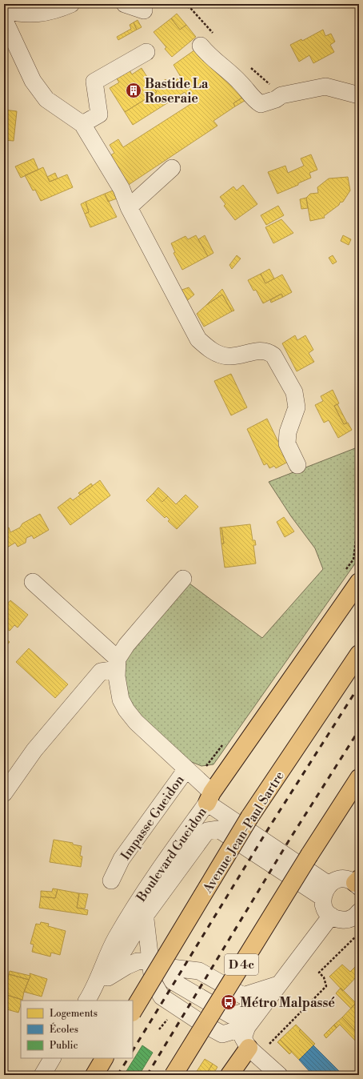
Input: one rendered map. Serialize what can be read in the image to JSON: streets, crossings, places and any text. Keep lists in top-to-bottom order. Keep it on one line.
{"streets":{"highway":["Avenue Jean-Paul Sartre","D 4c"],"street":["Impasse Gueidon","Boulevard Gueidon"]},"crossings":[["Impasse Gueidon","Boulevard Gueidon"]],"places":{"building":["Bastide La Roseraie"],"bus stop":["Métro Malpassé"]},"legend":["Logements","Écoles","Public"]}
